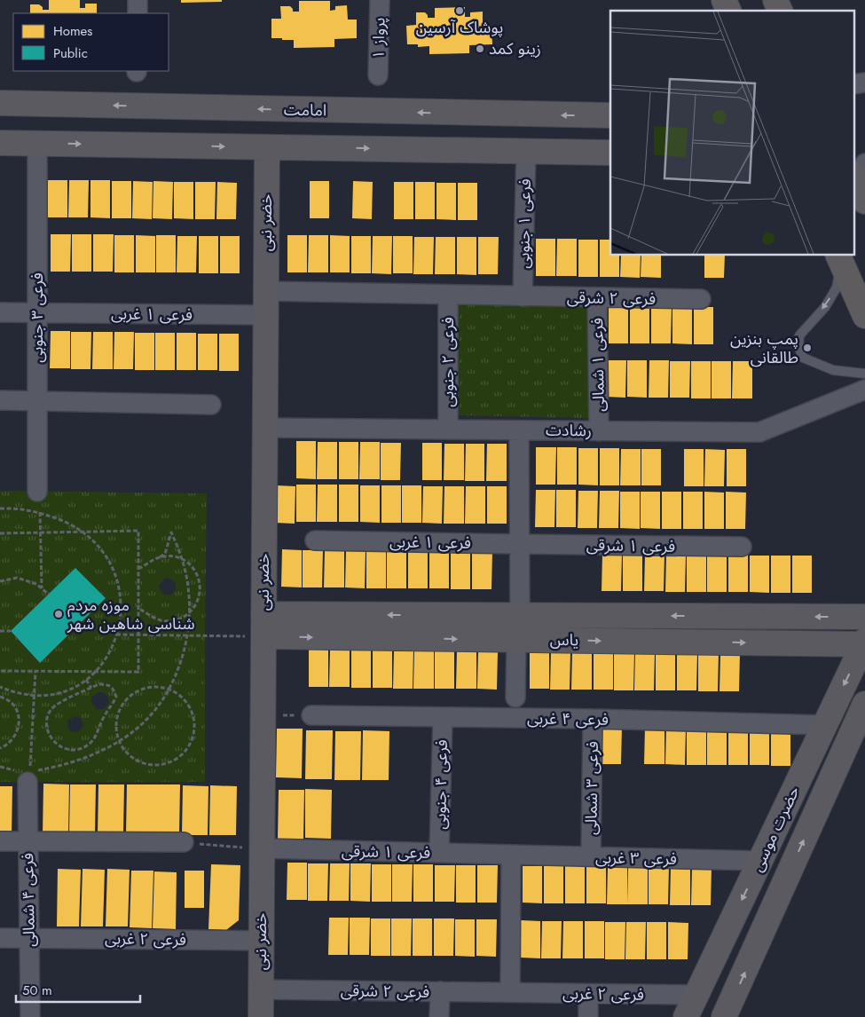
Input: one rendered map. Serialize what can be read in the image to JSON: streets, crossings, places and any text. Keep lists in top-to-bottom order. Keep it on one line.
{"streets":{"street":["پرواز ۱","امامت","خضر نبی","فرعی ۱ جنوبی","فرعی ۲ شرقی","فرعی ۱ غربی","فرعی ۳ جنوبی","فرعی ۲ جنوبی","فرعی ۱ شمالی","رشادت","فرعی ۱ شرقی","یاس","فرعی ۴ غربی","فرعی ۴ جنوبی","فرعی ۳ شمالی","حضرت موسی","فرعی ۳ غربی","فرعی ۴ شمالی","فرعی ۲ غربی"]},"crossings":[["خضر نبی","فرعی ۲ شرقی"],["خضر نبی","فرعی ۱ غربی"],["خضر نبی","رشادت"],["خضر نبی","فرعی ۱ شرقی"],["خضر نبی","یاس"],["خضر نبی","فرعی ۲ غربی"],["فرعی ۱ جنوبی","فرعی ۲ شرقی"],["فرعی ۲ شرقی","فرعی ۲ جنوبی"],["فرعی ۲ شرقی","فرعی ۱ شمالی"],["فرعی ۲ شرقی","فرعی ۲ غربی"],["فرعی ۱ غربی","فرعی ۳ جنوبی"],["فرعی ۱ غربی","فرعی ۱ شرقی"],["فرعی ۲ جنوبی","رشادت"],["فرعی ۱ شمالی","رشادت"],["فرعی ۱ شرقی","فرعی ۴ جنوبی"],["فرعی ۱ شرقی","فرعی ۳ غربی"],["یاس","حضرت موسی"],["فرعی ۴ غربی","فرعی ۴ جنوبی"],["فرعی ۴ غربی","فرعی ۳ شمالی"],["فرعی ۴ غربی","حضرت موسی"],["فرعی ۳ شمالی","فرعی ۳ غربی"],["حضرت موسی","فرعی ۳ غربی"],["حضرت موسی","فرعی ۲ غربی"],["فرعی ۴ شمالی","فرعی ۲ غربی"]],"places":["پوشاک آرسین","زینو کمد","پمپ بنزین طالقانی","موزه مردم شناسی شاهین شهر"],"legend":["Homes","Public"],"scale_bar":"50 m"}
